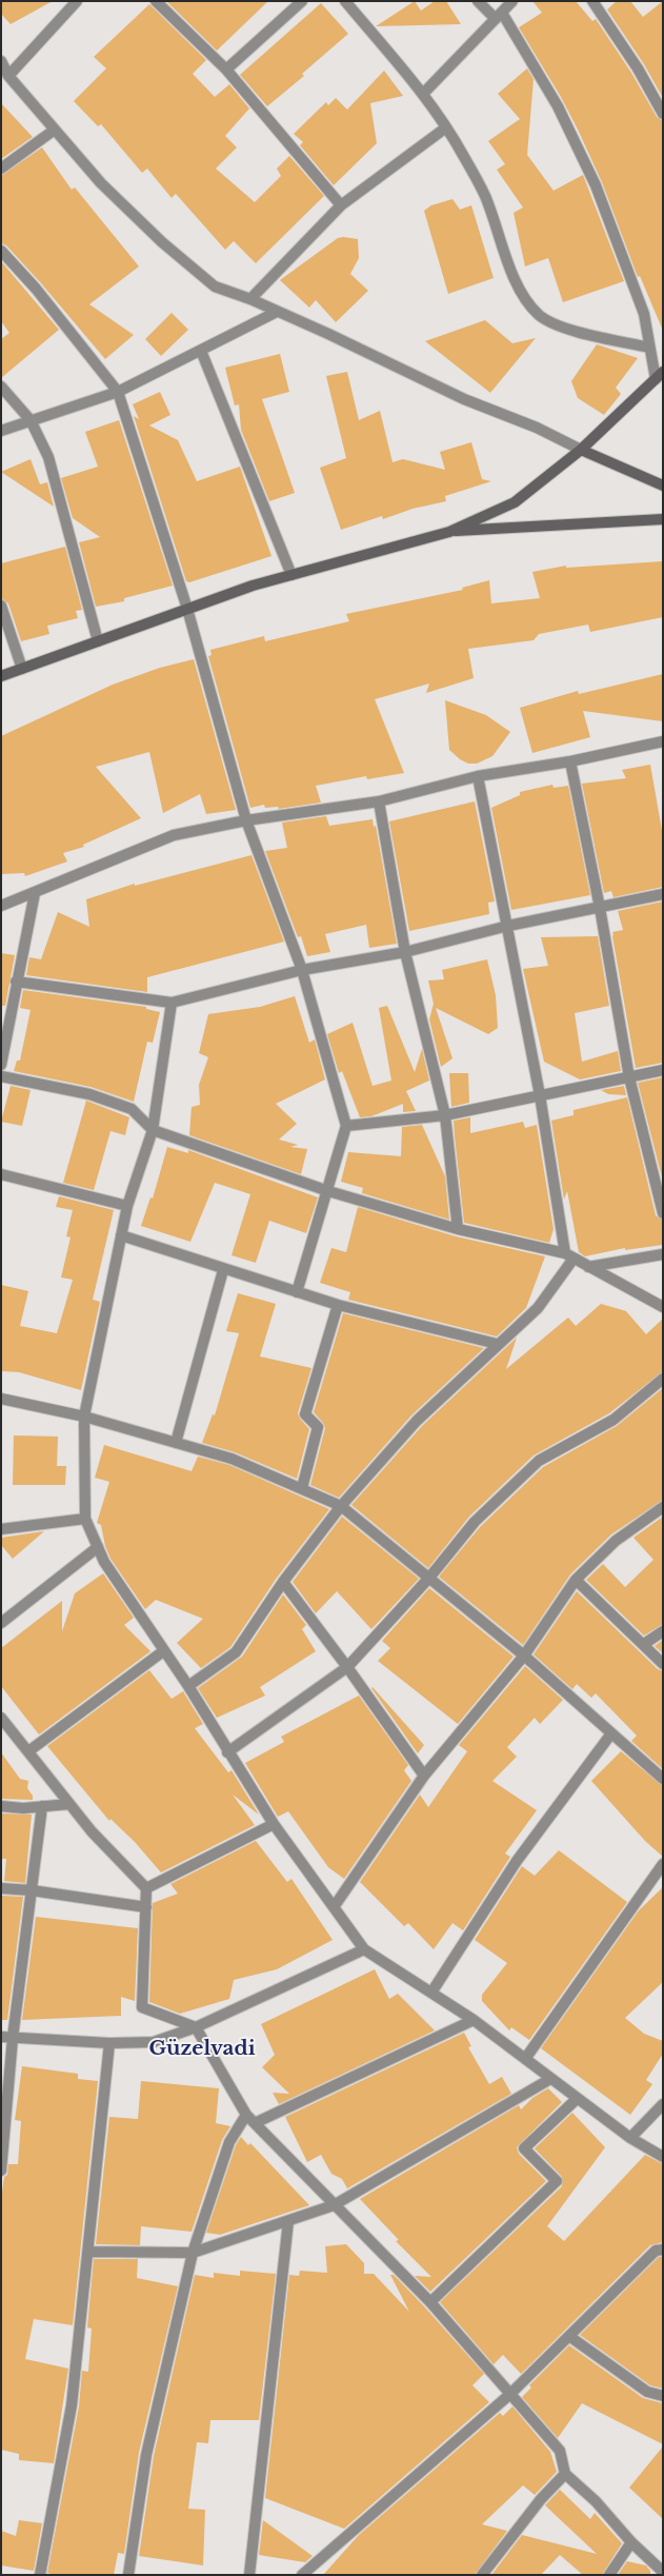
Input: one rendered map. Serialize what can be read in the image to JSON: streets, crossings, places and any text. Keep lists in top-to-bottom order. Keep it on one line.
{"districts":["Güzelvadi"]}
